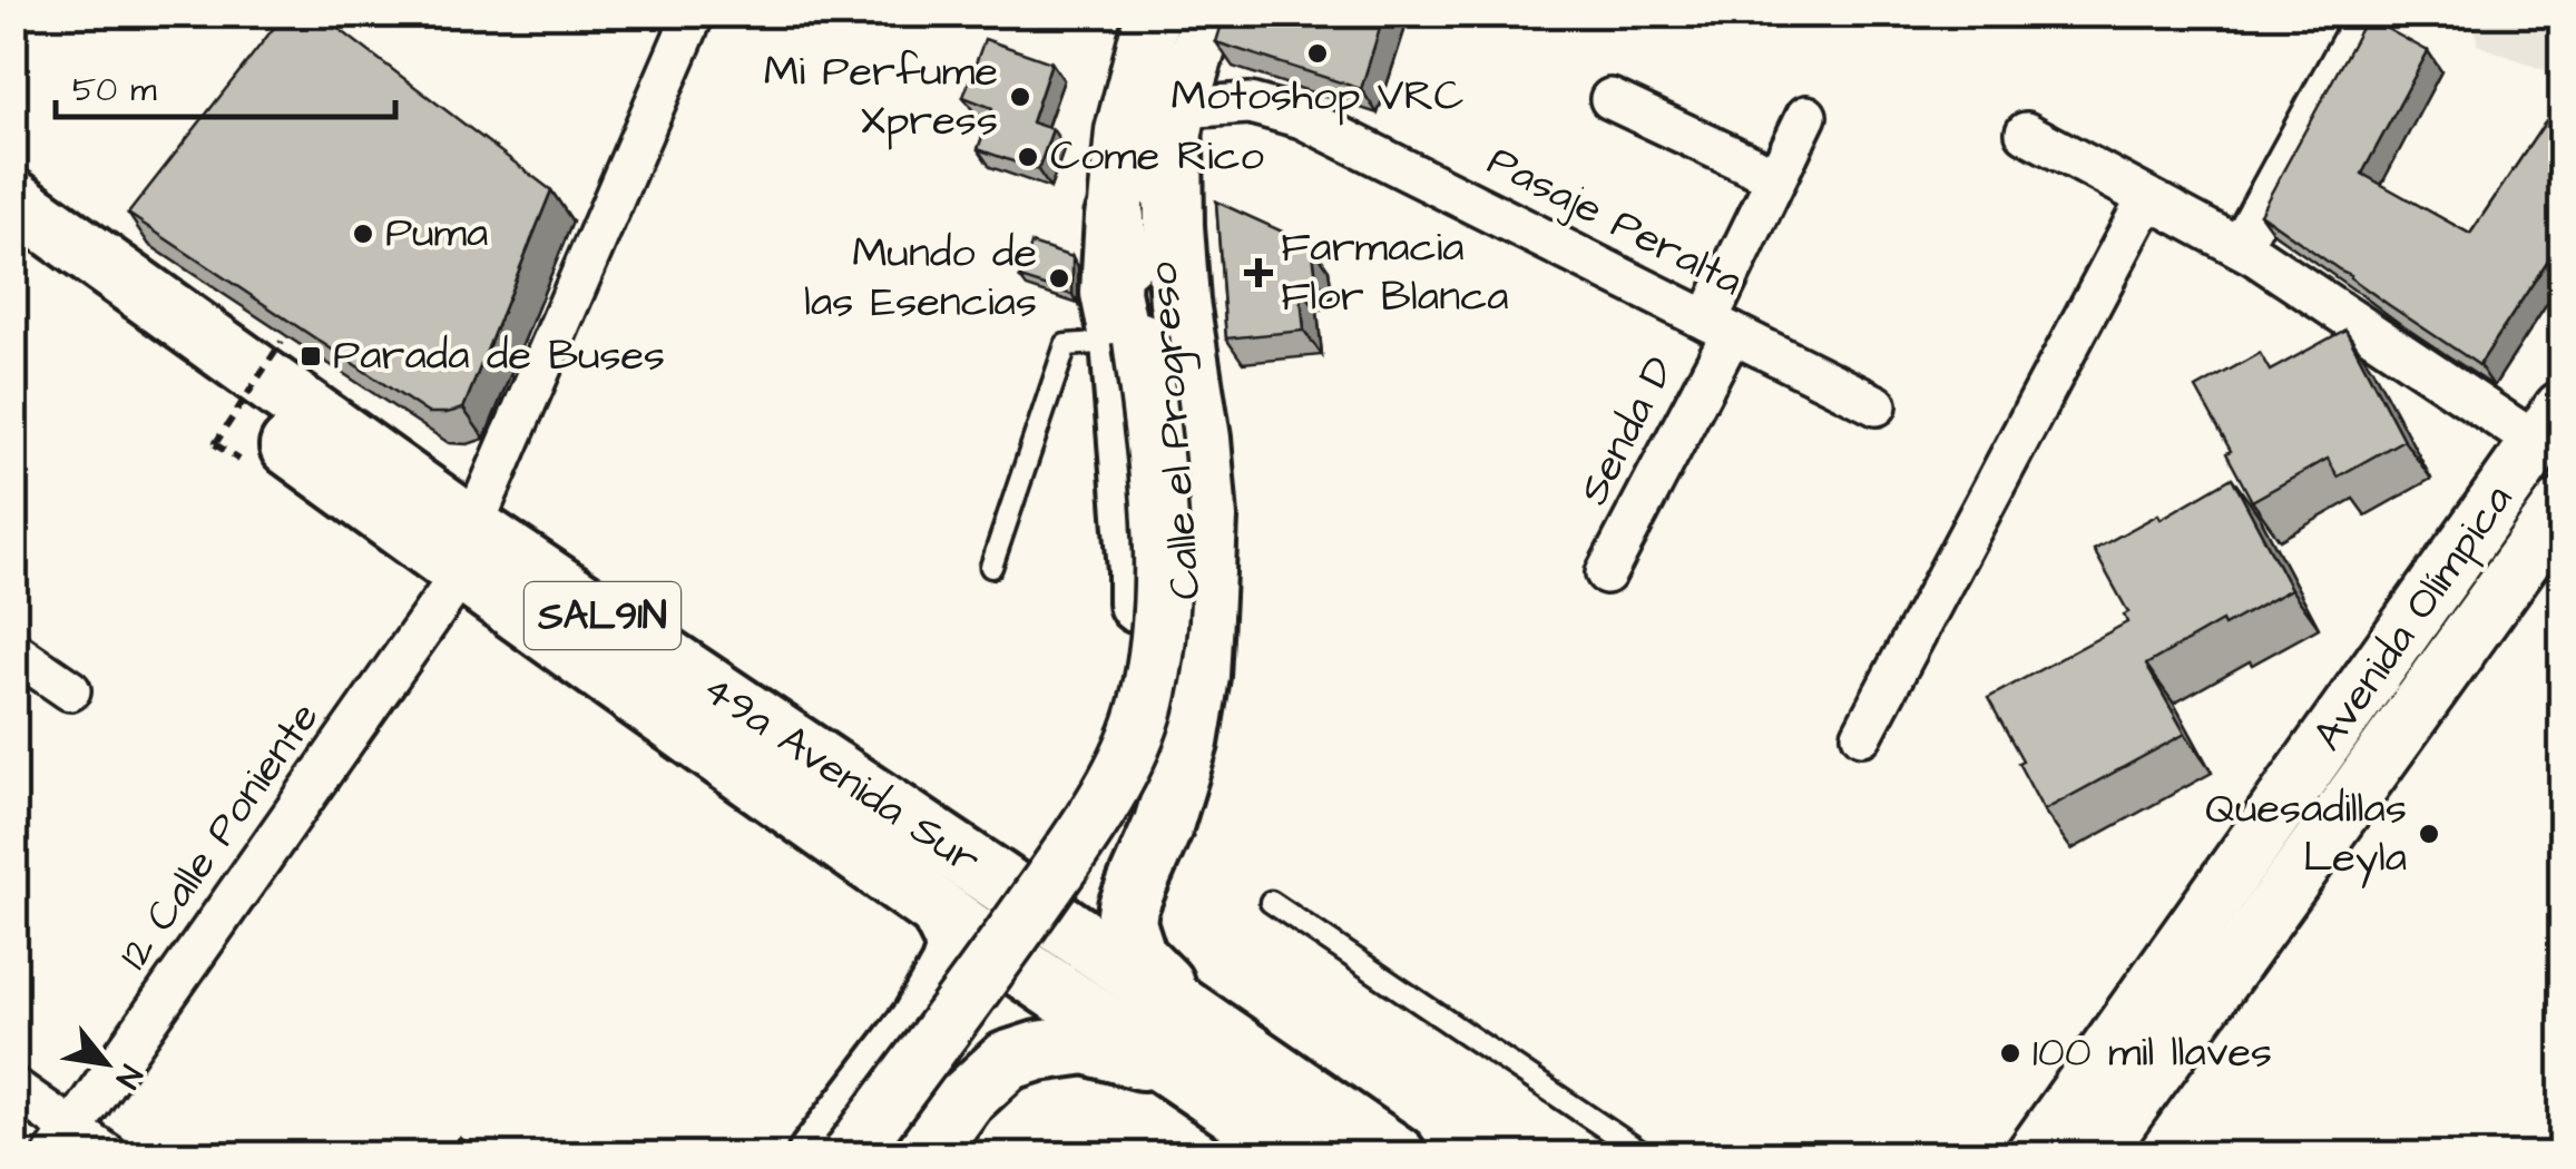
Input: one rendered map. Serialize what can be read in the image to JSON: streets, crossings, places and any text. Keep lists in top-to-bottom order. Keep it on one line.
{"streets":{"main road":["SAL91N","49a Avenida Sur"],"street":["Pasaje Peralta","Calle el Progreso","Senda D","Avenida Olímpica","12 Calle Poniente"]},"crossings":[["Pasaje Peralta","Calle el Progreso"],["Pasaje Peralta","Senda D"],["49a Avenida Sur","12 Calle Poniente"]],"places":{"other":["Motoshop VRC","Mi Perfume Xpress","Come Rico","Puma","Mundo de las Esencias","Quesadillas Leyla","100 mil llaves"],"health":["Farmacia Flor Blanca"],"transit":["Parada de Buses"]},"scale_bar":"50 m","north":"bottom right"}
